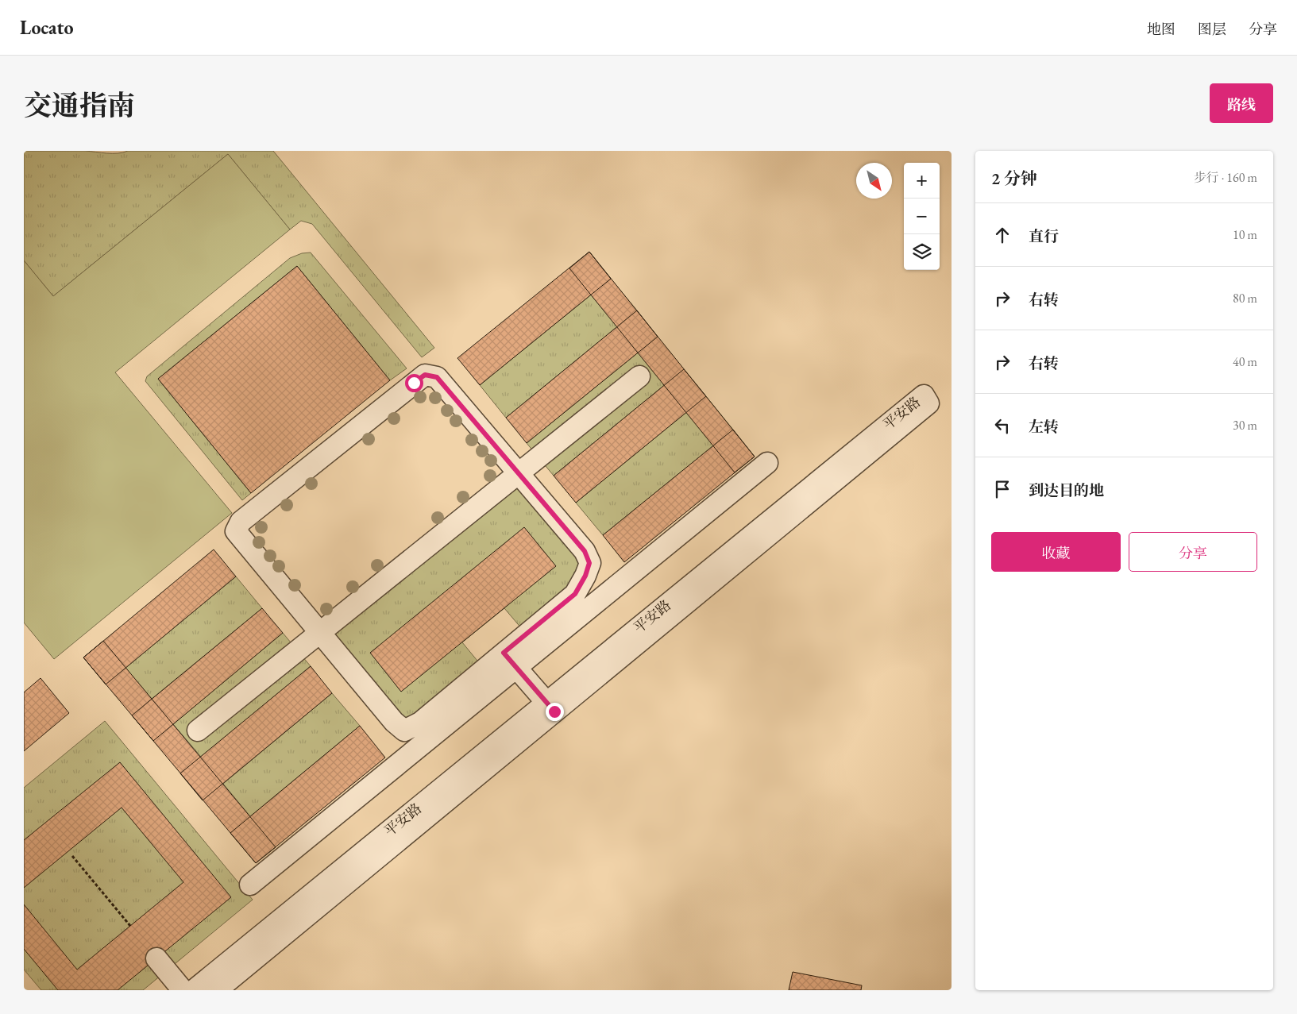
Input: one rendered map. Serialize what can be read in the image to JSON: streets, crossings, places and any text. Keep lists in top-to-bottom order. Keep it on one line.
{"streets":{"street":["平安路"]},"north":"bottom right","page":{"header":"Locato","nav":["地图","图层","分享"],"title":"交通指南","buttons":["路线",["收藏","分享"]],"heading":["2 分钟","步行 · 160 m"],"map_buttons":["+","−"],"list":[["直行","10 m"],["右转","80 m"],["右转","40 m"],["左转","30 m"],"到达目的地"]}}
